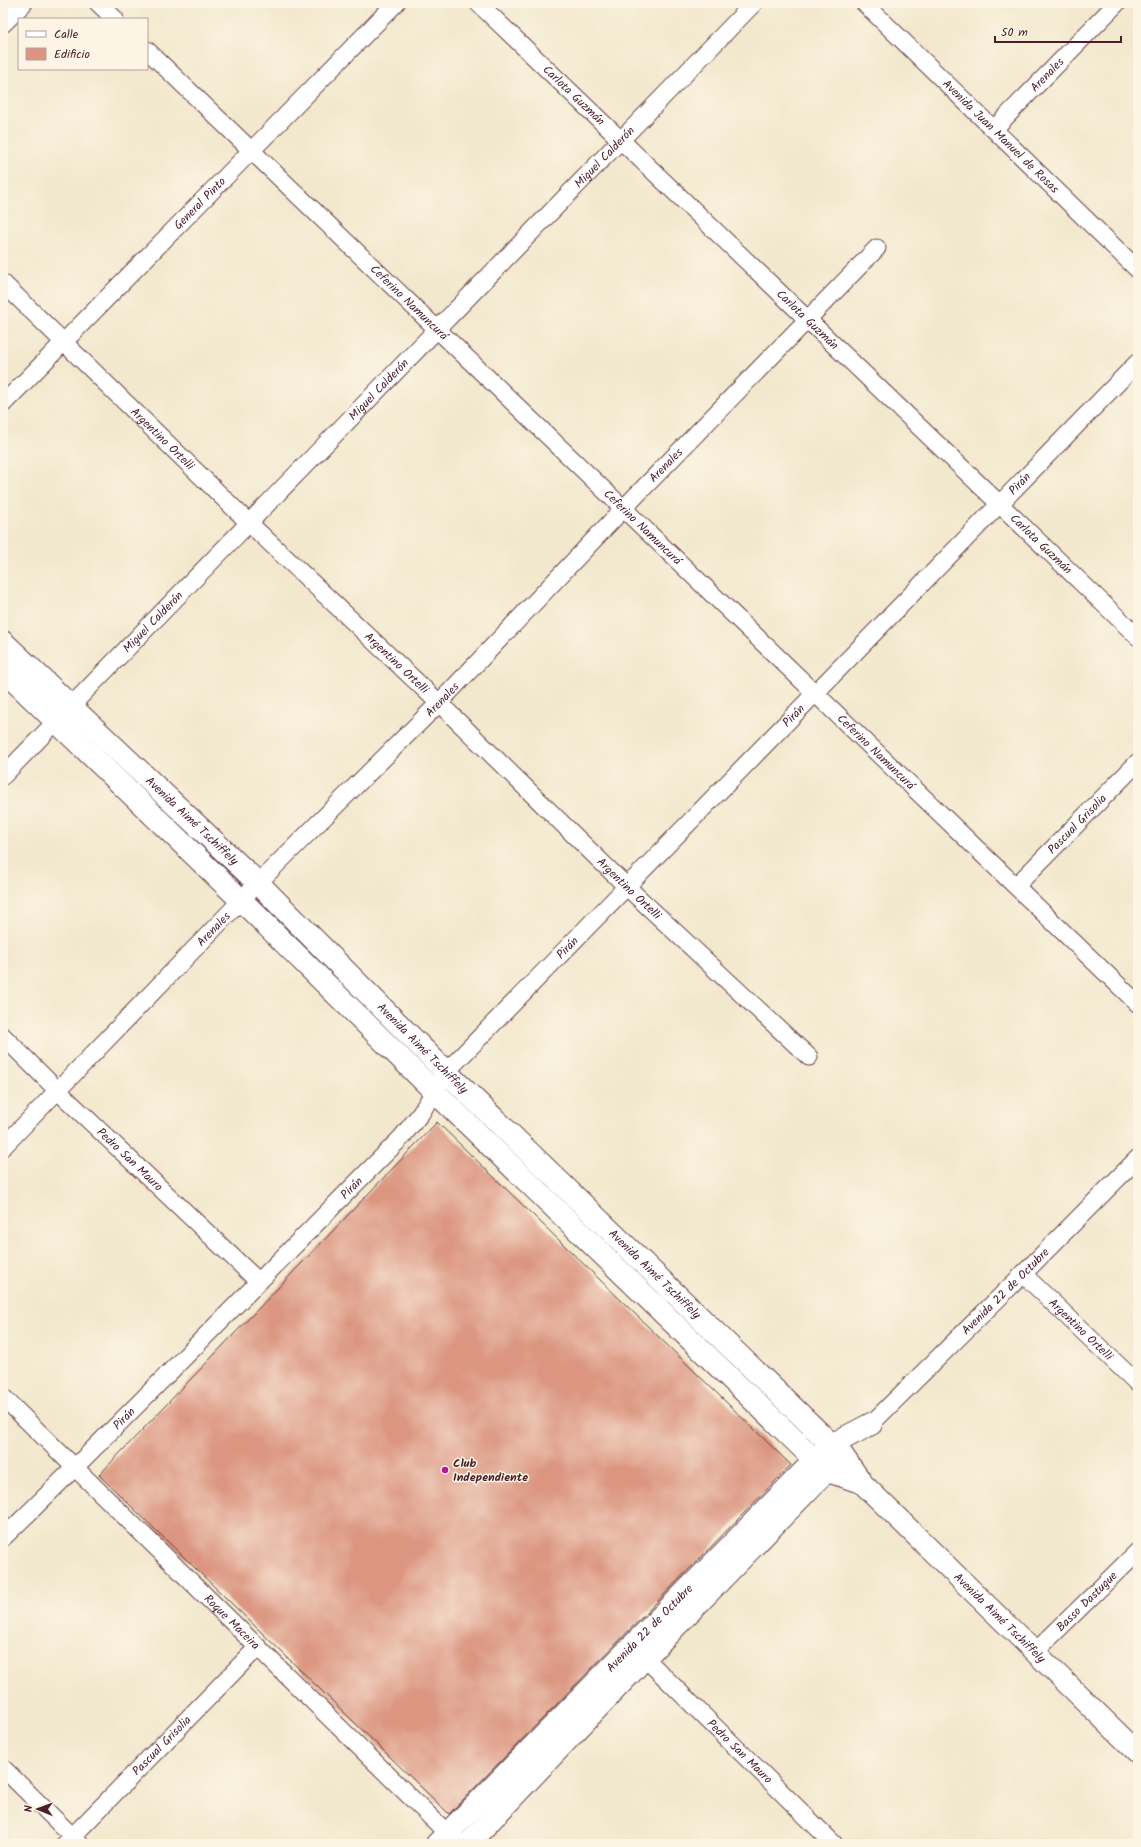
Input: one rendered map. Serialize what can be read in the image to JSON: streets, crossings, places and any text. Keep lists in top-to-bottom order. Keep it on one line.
{"streets":{"main road":["Avenida Aimé Tschiffely","Avenida 22 de Octubre"],"street":["Arenales","Carlota Guzmán","Avenida Juan Manuel de Rosas","Miguel Calderón","General Pinto","Ceferino Namuncurá","Argentino Ortelli","Pirán","Pascual Grisolia","Pedro San Mauro","Basso Dastugue","Roque Maceira"]},"crossings":[["Arenales","Carlota Guzmán"],["Arenales","Avenida Juan Manuel de Rosas"],["Arenales","Ceferino Namuncurá"],["Arenales","Argentino Ortelli"],["Arenales","Avenida Aimé Tschiffely"],["Arenales","Pedro San Mauro"],["Carlota Guzmán","Miguel Calderón"],["Carlota Guzmán","Pirán"],["Miguel Calderón","Ceferino Namuncurá"],["Miguel Calderón","Argentino Ortelli"],["Miguel Calderón","Avenida Aimé Tschiffely"],["General Pinto","Ceferino Namuncurá"],["General Pinto","Argentino Ortelli"],["Ceferino Namuncurá","Pirán"],["Ceferino Namuncurá","Pascual Grisolia"],["Argentino Ortelli","Pirán"],["Argentino Ortelli","Avenida 22 de Octubre"],["Pirán","Avenida Aimé Tschiffely"],["Pirán","Pedro San Mauro"],["Pirán","Roque Maceira"],["Avenida Aimé Tschiffely","Avenida 22 de Octubre"],["Avenida Aimé Tschiffely","Basso Dastugue"],["Pascual Grisolia","Roque Maceira"],["Pedro San Mauro","Avenida 22 de Octubre"],["Avenida 22 de Octubre","Roque Maceira"]],"places":["Club Independiente"],"legend":["Calle","Edificio"],"scale_bar":"50 m","north":"left"}
